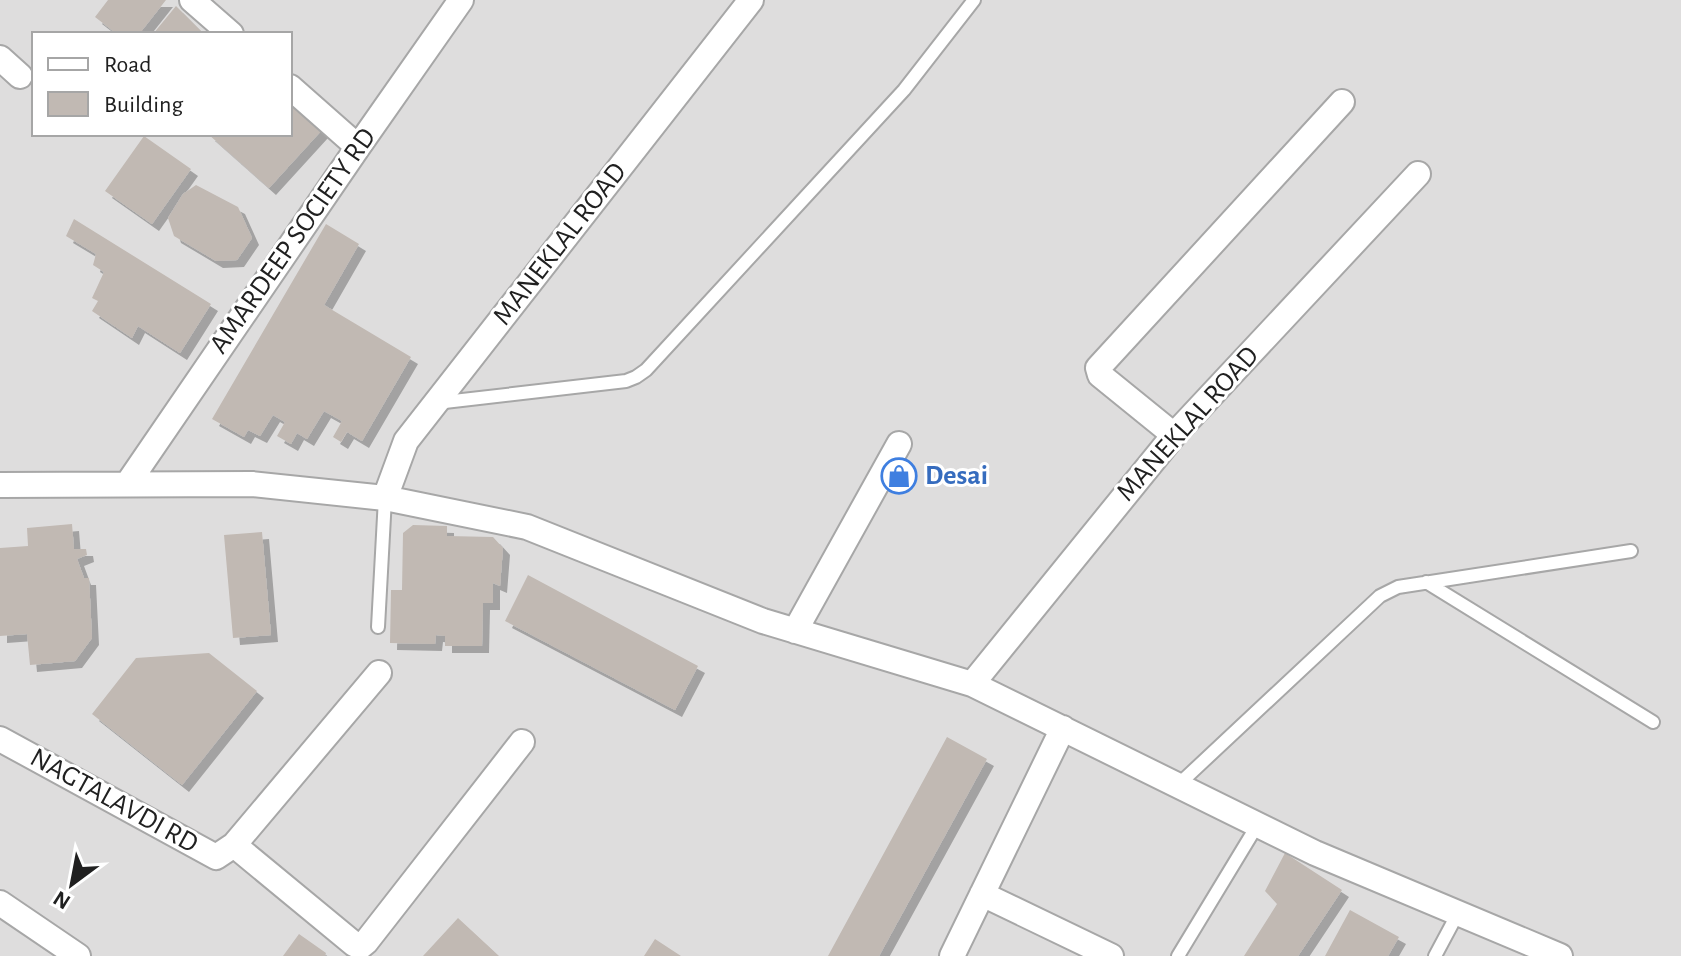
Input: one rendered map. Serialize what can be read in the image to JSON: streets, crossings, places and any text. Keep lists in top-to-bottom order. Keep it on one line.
{"streets":{"street":["AMARDEEP SOCIETY RD","MANEKLAL ROAD","NAGTALAVDI RD"]},"places":{"shop":["Desai"]},"legend":["Road","Building"],"north":"bottom left"}
